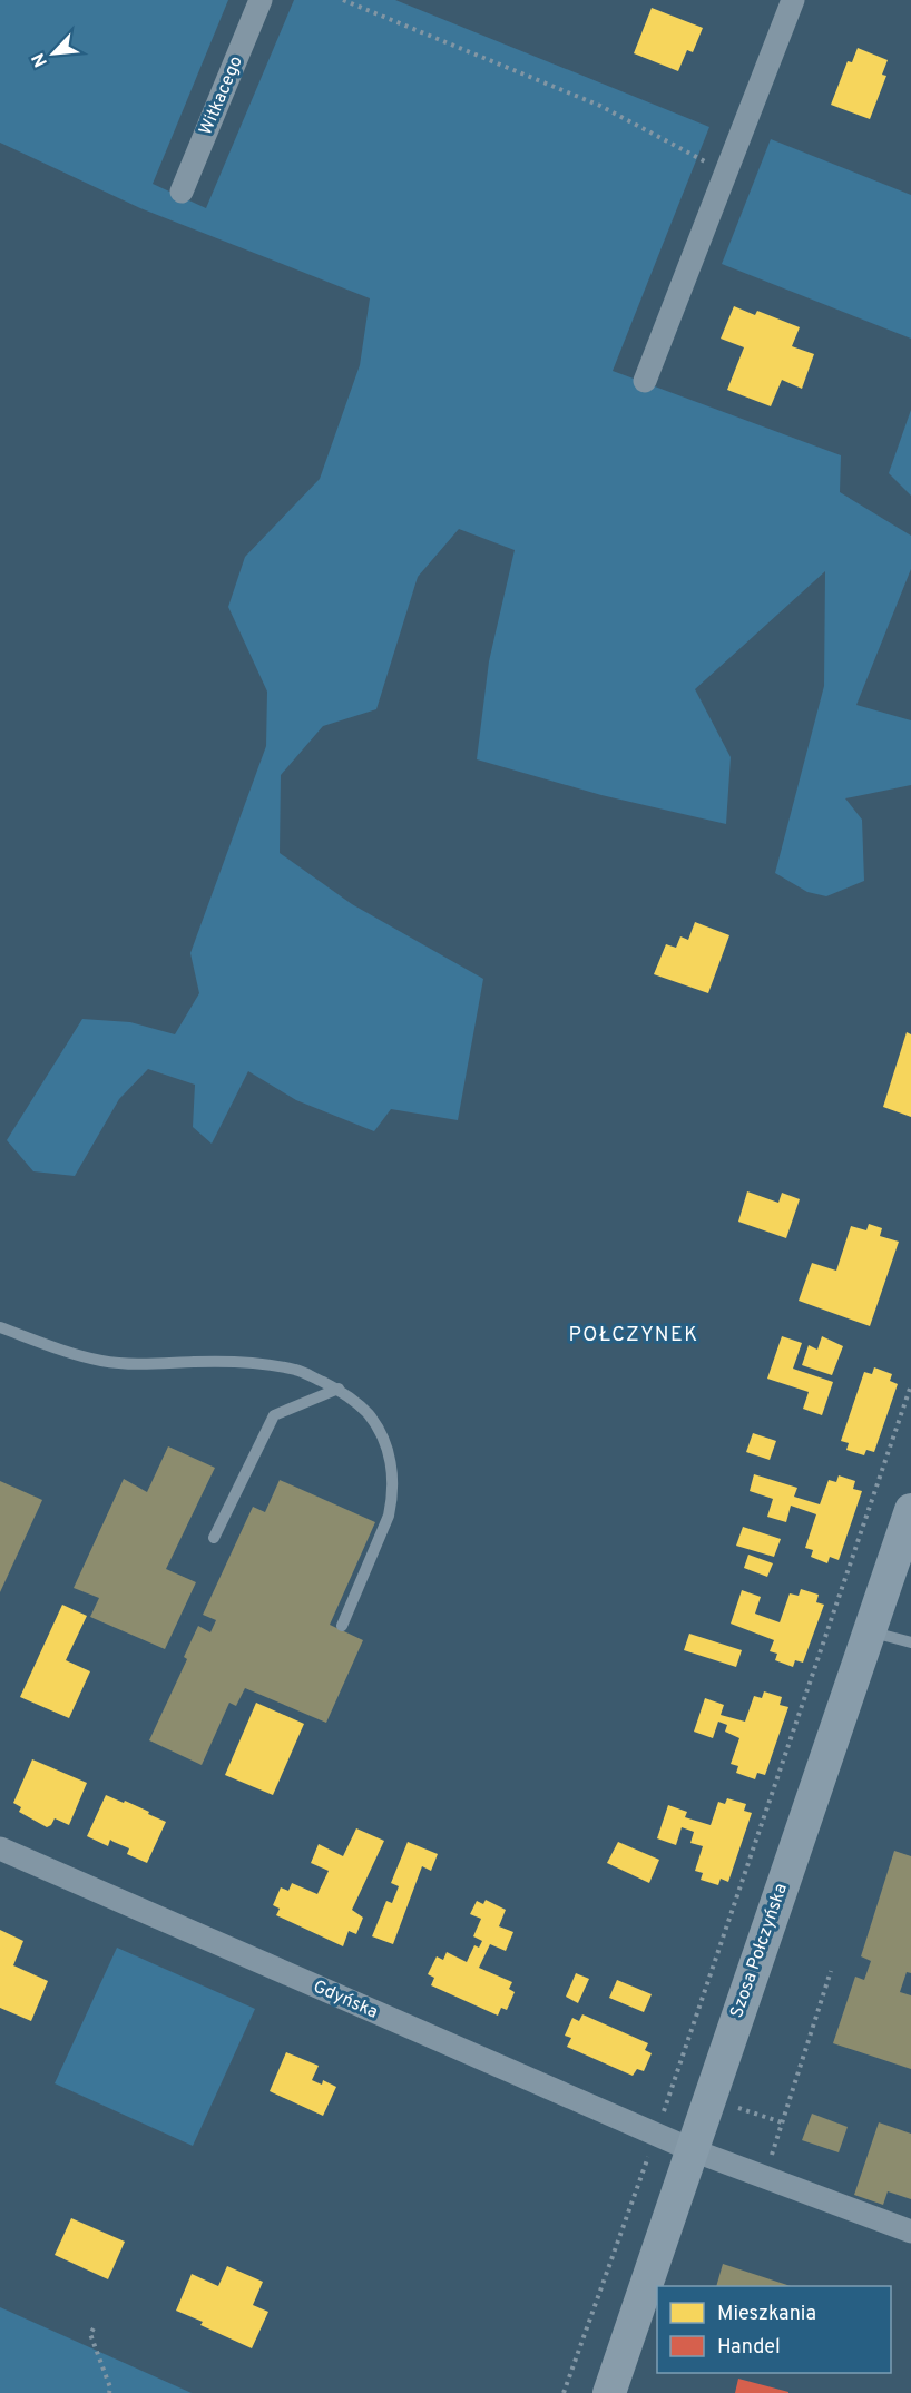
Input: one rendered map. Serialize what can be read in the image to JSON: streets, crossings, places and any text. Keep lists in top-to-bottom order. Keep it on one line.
{"streets":{"main road":["Szosa Połczyńska"],"street":["Witkacego","Gdyńska"]},"crossings":[["Szosa Połczyńska","Gdyńska"]],"districts":["POŁCZYNEK"],"legend":["Mieszkania","Handel"],"north":"bottom left"}
